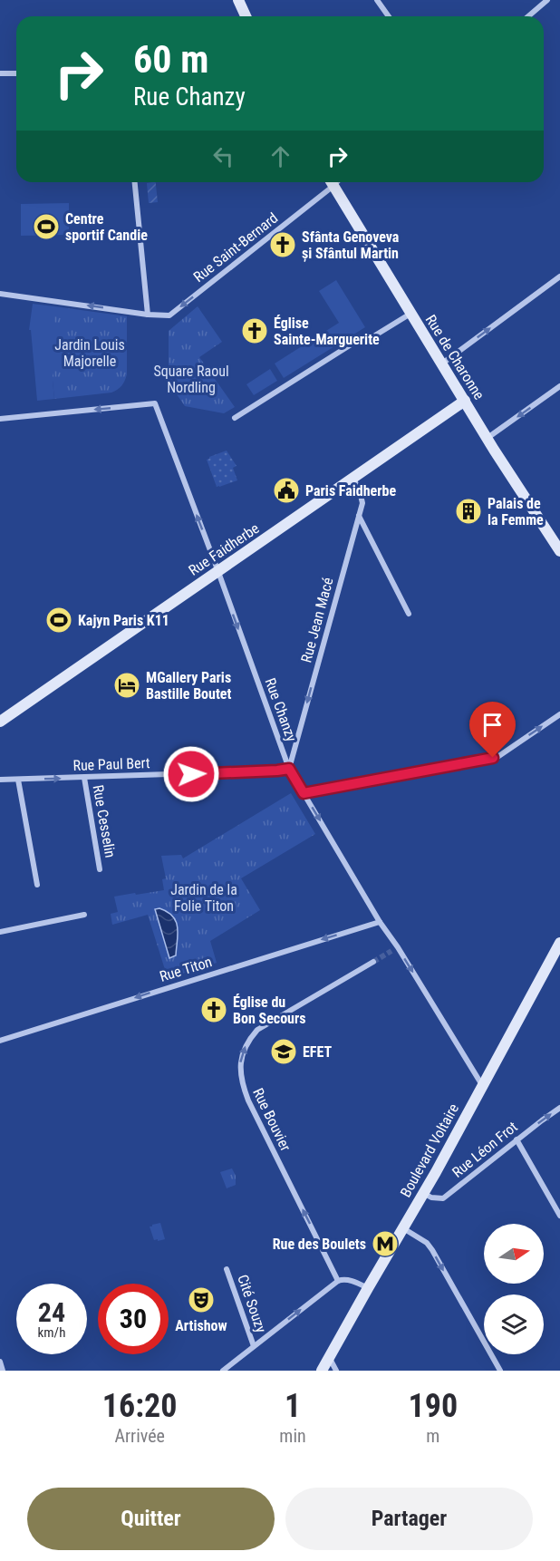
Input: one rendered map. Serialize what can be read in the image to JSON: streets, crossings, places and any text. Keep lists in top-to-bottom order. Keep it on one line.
{"streets":{"street":["Rue Saint-Bernard","Rue de Charonne","Rue Faidherbe","Rue Jean Macé","Rue Chanzy","Rue Paul Bert","Rue Cesselin","Rue Titon","Rue Bouvier","Rue Léon Frot","Boulevard Voltaire","Cité Souzy"]},"crossings":[["Rue de Charonne","Rue Faidherbe"],["Rue Faidherbe","Rue Jean Macé"],["Rue Faidherbe","Rue Chanzy"],["Rue Jean Macé","Rue Chanzy"],["Rue Jean Macé","Rue Paul Bert"],["Rue Chanzy","Rue Paul Bert"],["Rue Chanzy","Rue Titon"],["Rue Chanzy","Boulevard Voltaire"],["Rue Paul Bert","Rue Cesselin"],["Rue Léon Frot","Boulevard Voltaire"]],"one_way":["Rue Saint-Bernard","Rue Jean Macé","Rue Titon"],"parks":["Jardin Louis Majorelle","Square Raoul Nordling","Jardin de la Folie Titon"],"places":{"sports":["Centre sportif Candie","Kajyn Paris K11"],"church":["Sfânta Genoveva și Sfântul Martin","Église Sainte-Marguerite","Église du Bon Secours"],"public building":["Paris Faidherbe"],"building":["Palais de la Femme"],"hotel":["MGallery Paris Bastille Boutet"],"school or university":["EFET"],"metro station":["Rue des Boulets"],"theatre":["Artishow"]},"north":"right","page":{"turn":["60 m","Rue Chanzy"],"speed":"24 km/h","limit":"30","eta":["16:20","Arrivée","1","min","190","m"],"buttons":["Quitter","Partager"]}}
